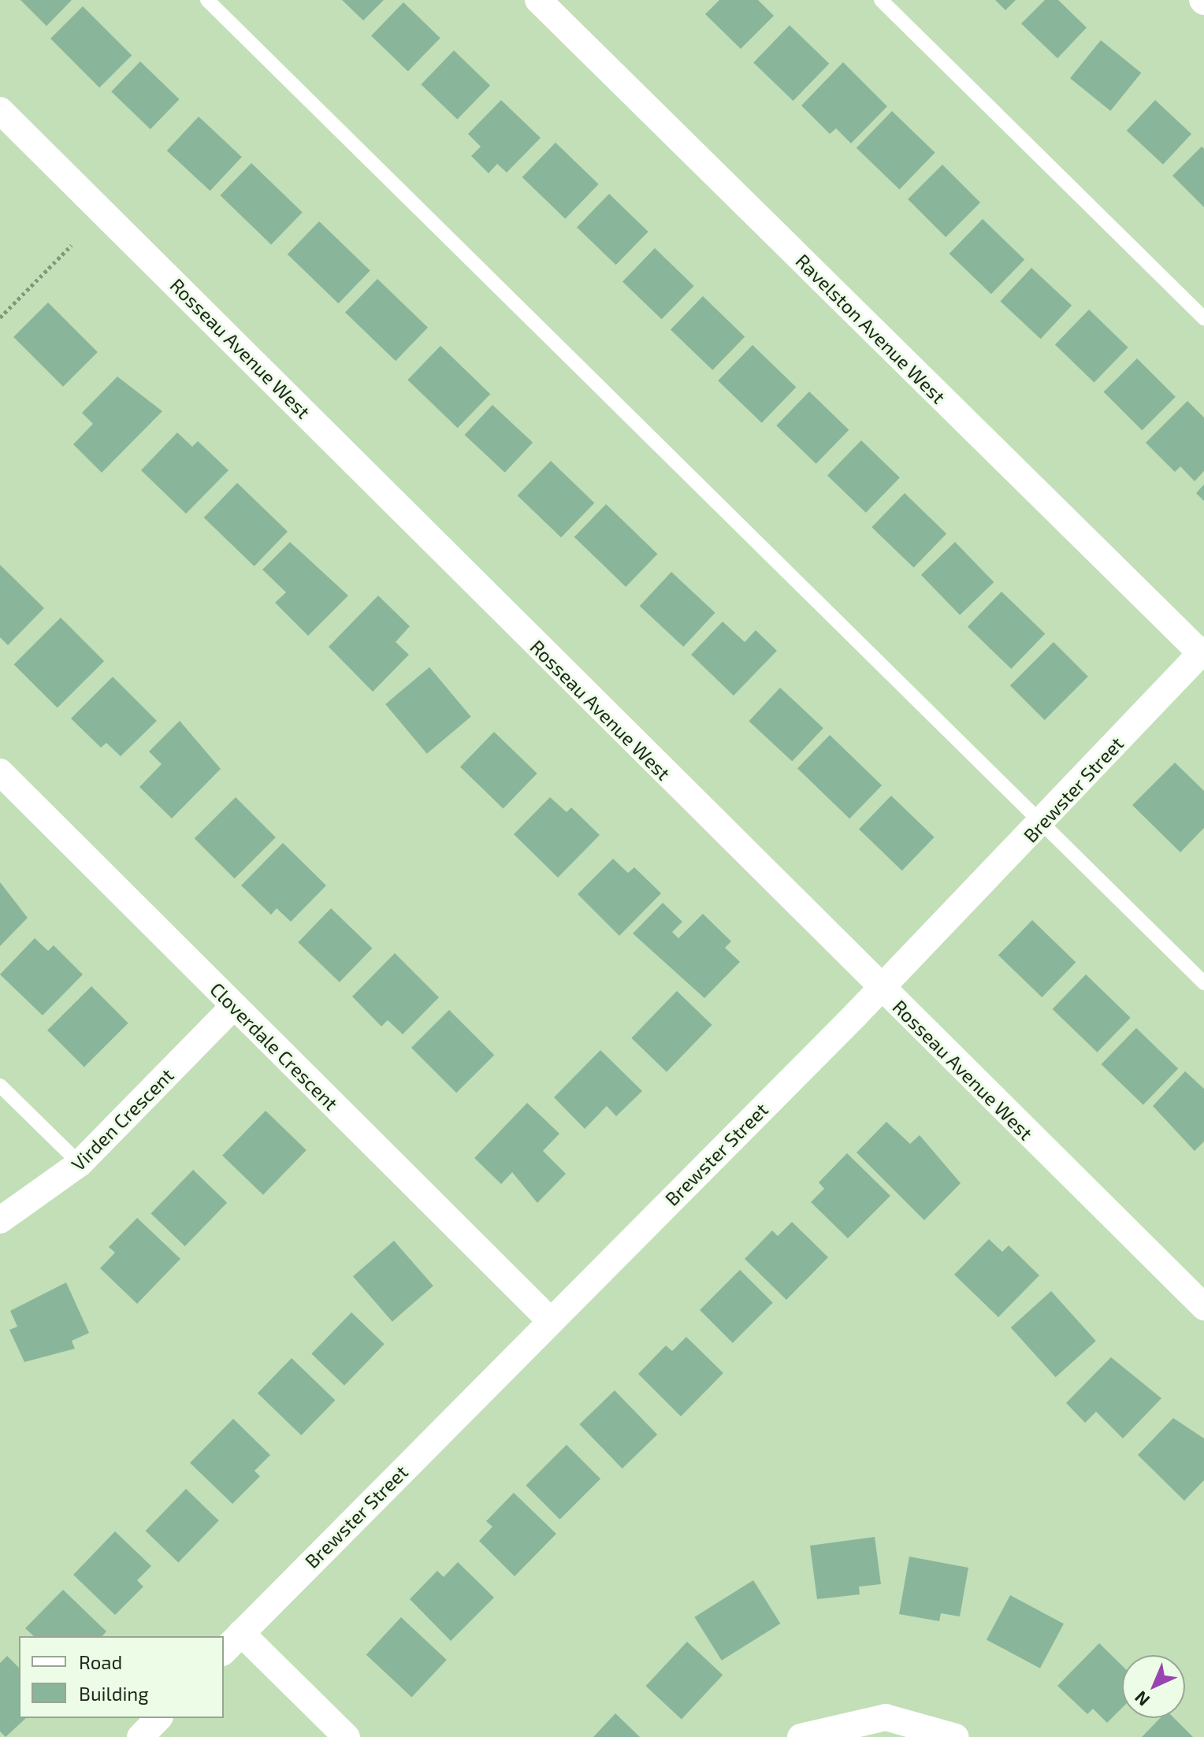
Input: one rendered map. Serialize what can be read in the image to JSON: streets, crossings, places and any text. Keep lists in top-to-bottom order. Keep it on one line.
{"streets":{"street":["Ravelston Avenue West","Rosseau Avenue West","Brewster Street","Cloverdale Crescent","Virden Crescent"]},"crossings":[["Ravelston Avenue West","Brewster Street"],["Rosseau Avenue West","Brewster Street"],["Brewster Street","Cloverdale Crescent"],["Cloverdale Crescent","Virden Crescent"]],"legend":["Road","Building"],"north":"bottom left"}
